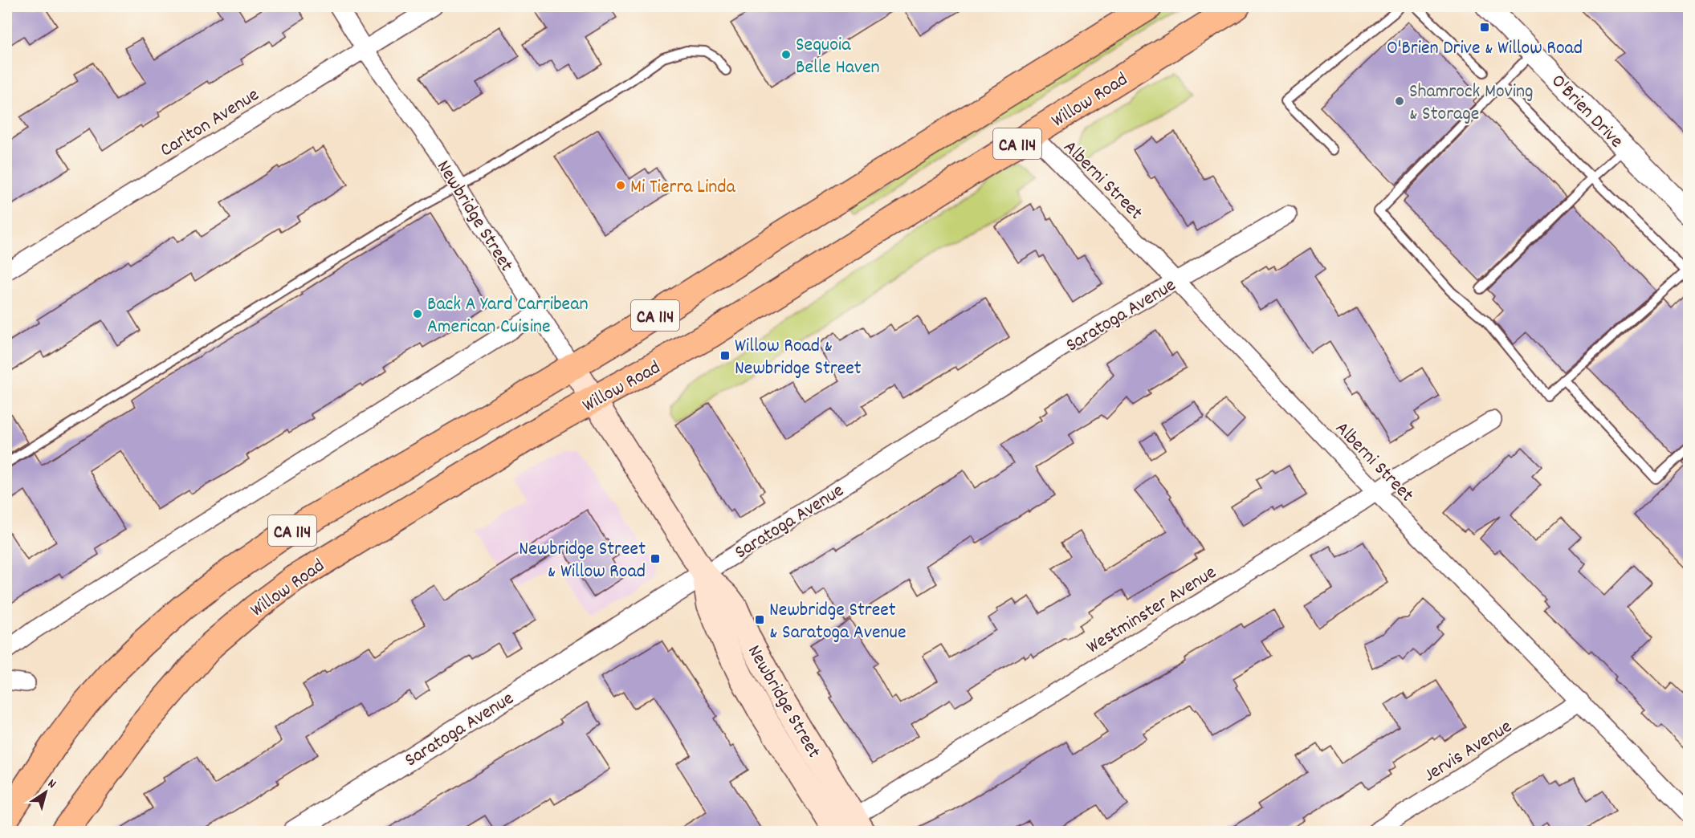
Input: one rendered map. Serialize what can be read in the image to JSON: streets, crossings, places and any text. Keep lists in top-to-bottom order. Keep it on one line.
{"streets":{"main road":["Willow Road","CA 114","Newbridge Street"],"street":["O'Brien Drive","Carlton Avenue","Alberni Street","Saratoga Avenue","Westminster Avenue","Jervis Avenue"]},"crossings":[["Willow Road","Alberni Street"],["Willow Road","Newbridge Street"],["Carlton Avenue","Newbridge Street"],["Alberni Street","Saratoga Avenue"],["Alberni Street","Westminster Avenue"],["Alberni Street","Jervis Avenue"],["Newbridge Street","Saratoga Avenue"],["Newbridge Street","Westminster Avenue"]],"places":{"transit":["O'Brien Drive & Willow Road","Willow Road & Newbridge Street","Newbridge Street & Willow Road","Newbridge Street & Saratoga Avenue"],"other":["Sequoia Belle Haven","Shamrock Moving & Storage","Mi Tierra Linda","Back A Yard Carribean American Cuisine"]},"north":"top right"}
